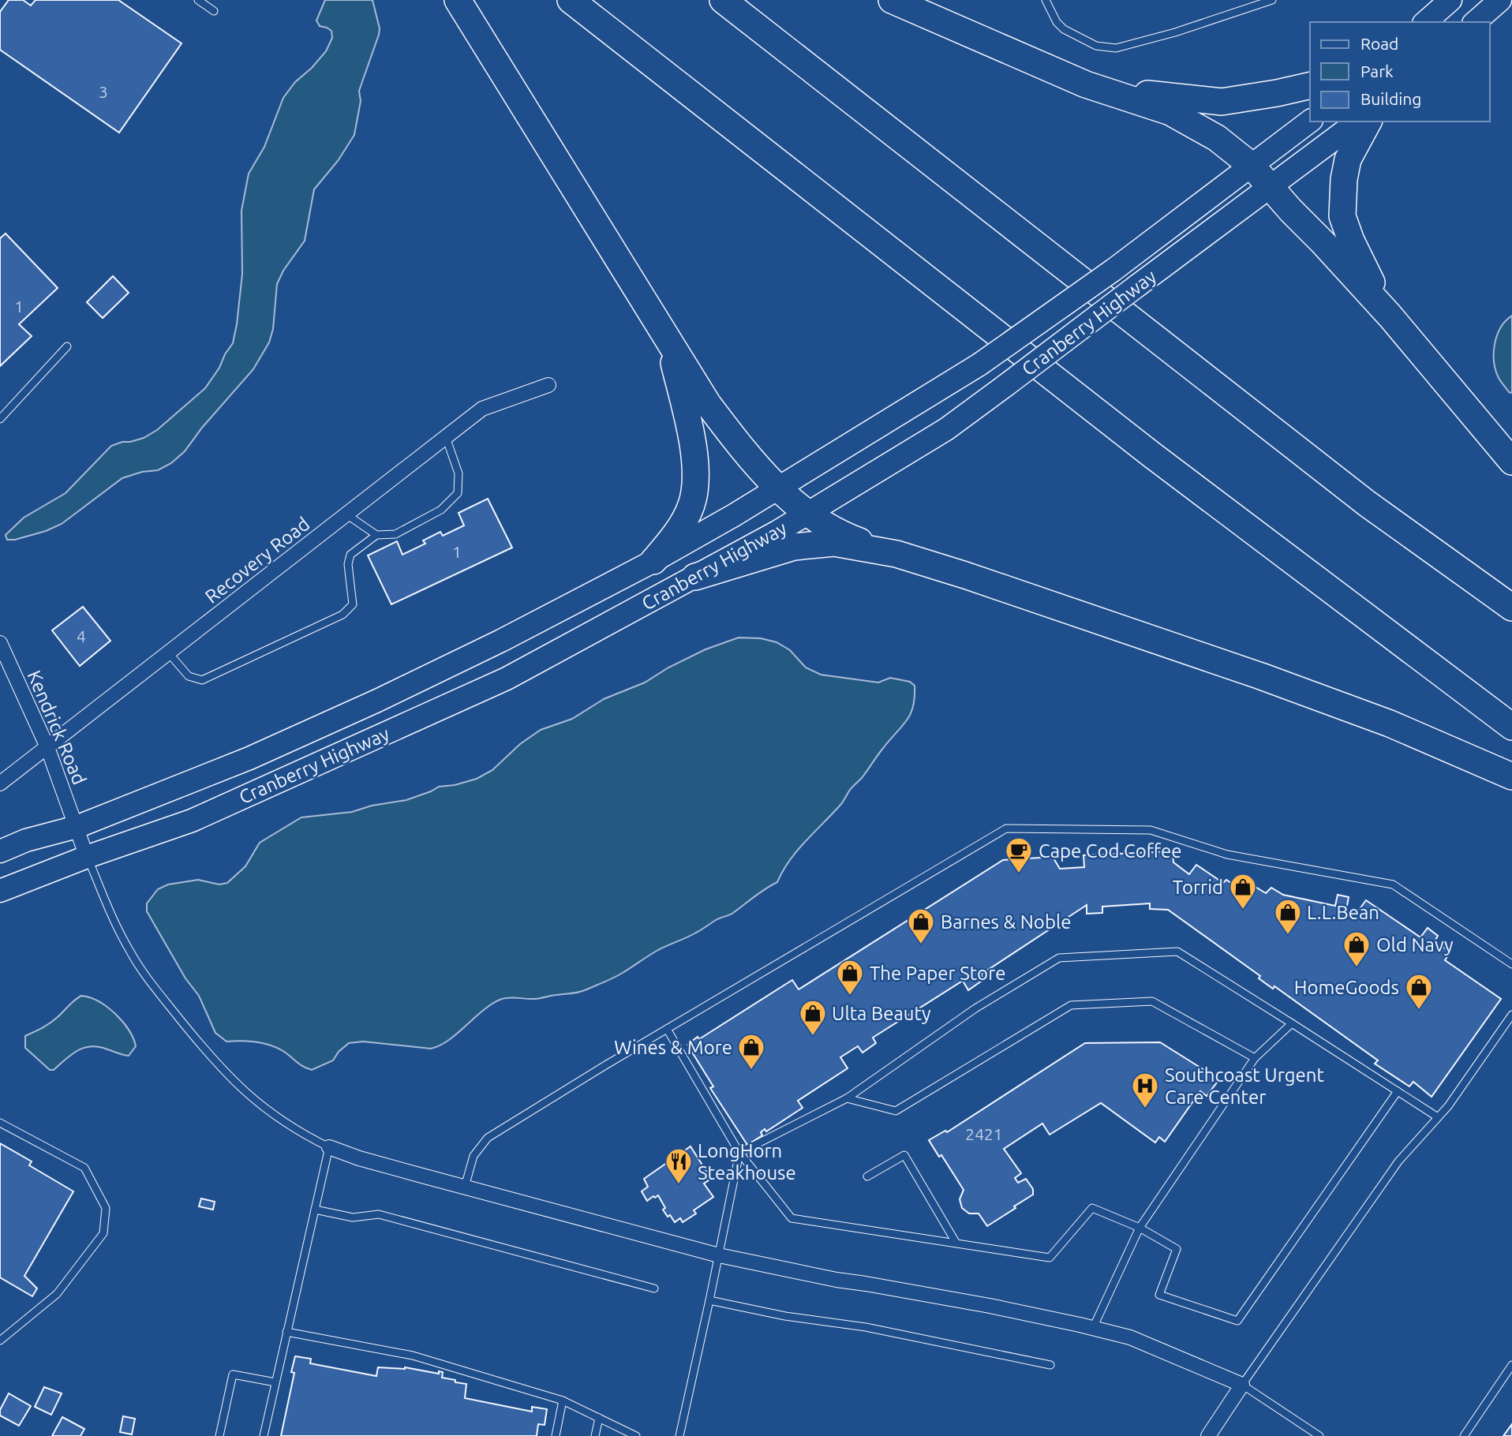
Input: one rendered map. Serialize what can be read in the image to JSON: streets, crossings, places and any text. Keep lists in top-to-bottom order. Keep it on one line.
{"streets":{"main road":["Cranberry Highway"],"street":["Recovery Road","Kendrick Road"]},"crossings":[["Cranberry Highway","Kendrick Road"],["Recovery Road","Kendrick Road"]],"places":{"cafe":["Cape Cod Coffee"],"shop":["Torrid","L.L.Bean","Barnes & Noble","Old Navy","The Paper Store","HomeGoods","Ulta Beauty","Wines & More"],"hospital":["Southcoast Urgent Care Center"],"restaurant":["LongHorn Steakhouse"]},"house_numbers":["3","1","1","4","2421"],"legend":["Road","Park","Building"]}
